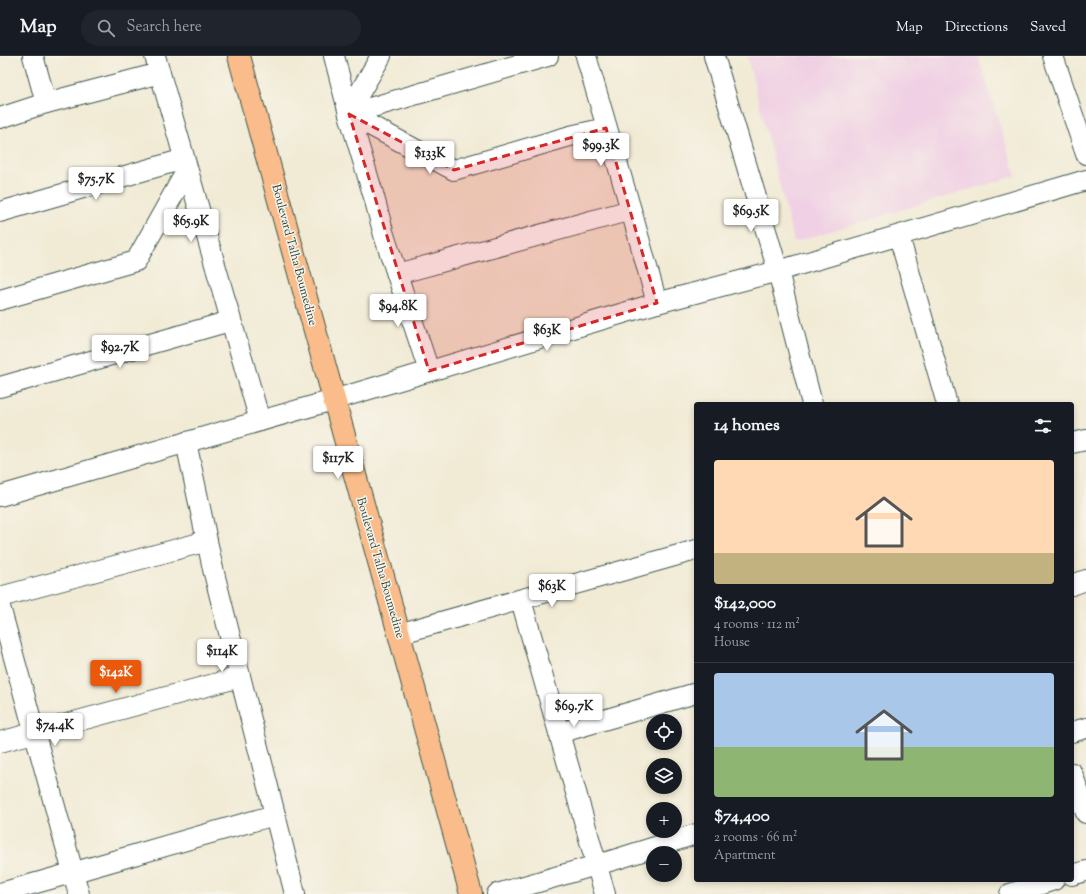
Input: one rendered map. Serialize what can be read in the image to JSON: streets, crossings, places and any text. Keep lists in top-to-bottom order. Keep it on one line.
{"streets":{"main road":["Boulevard Talha Boumedine"]},"page":{"header":"Map","search":"Search here","nav":["Map","Directions","Saved"],"price":["$99.3K","$133K","$75.7K","$69.5K","$65.9K","$94.8K","$63K","$92.7K","$117K","$63K","$114K","$142K","$69.7K","$74.4K"],"heading":"14 homes","list":[{"name":"$142,000","note":"4 rooms · 112 m² · House"},{"name":"$74,400","note":"2 rooms · 66 m² · Apartment"}],"map_buttons":["+","−"]}}
